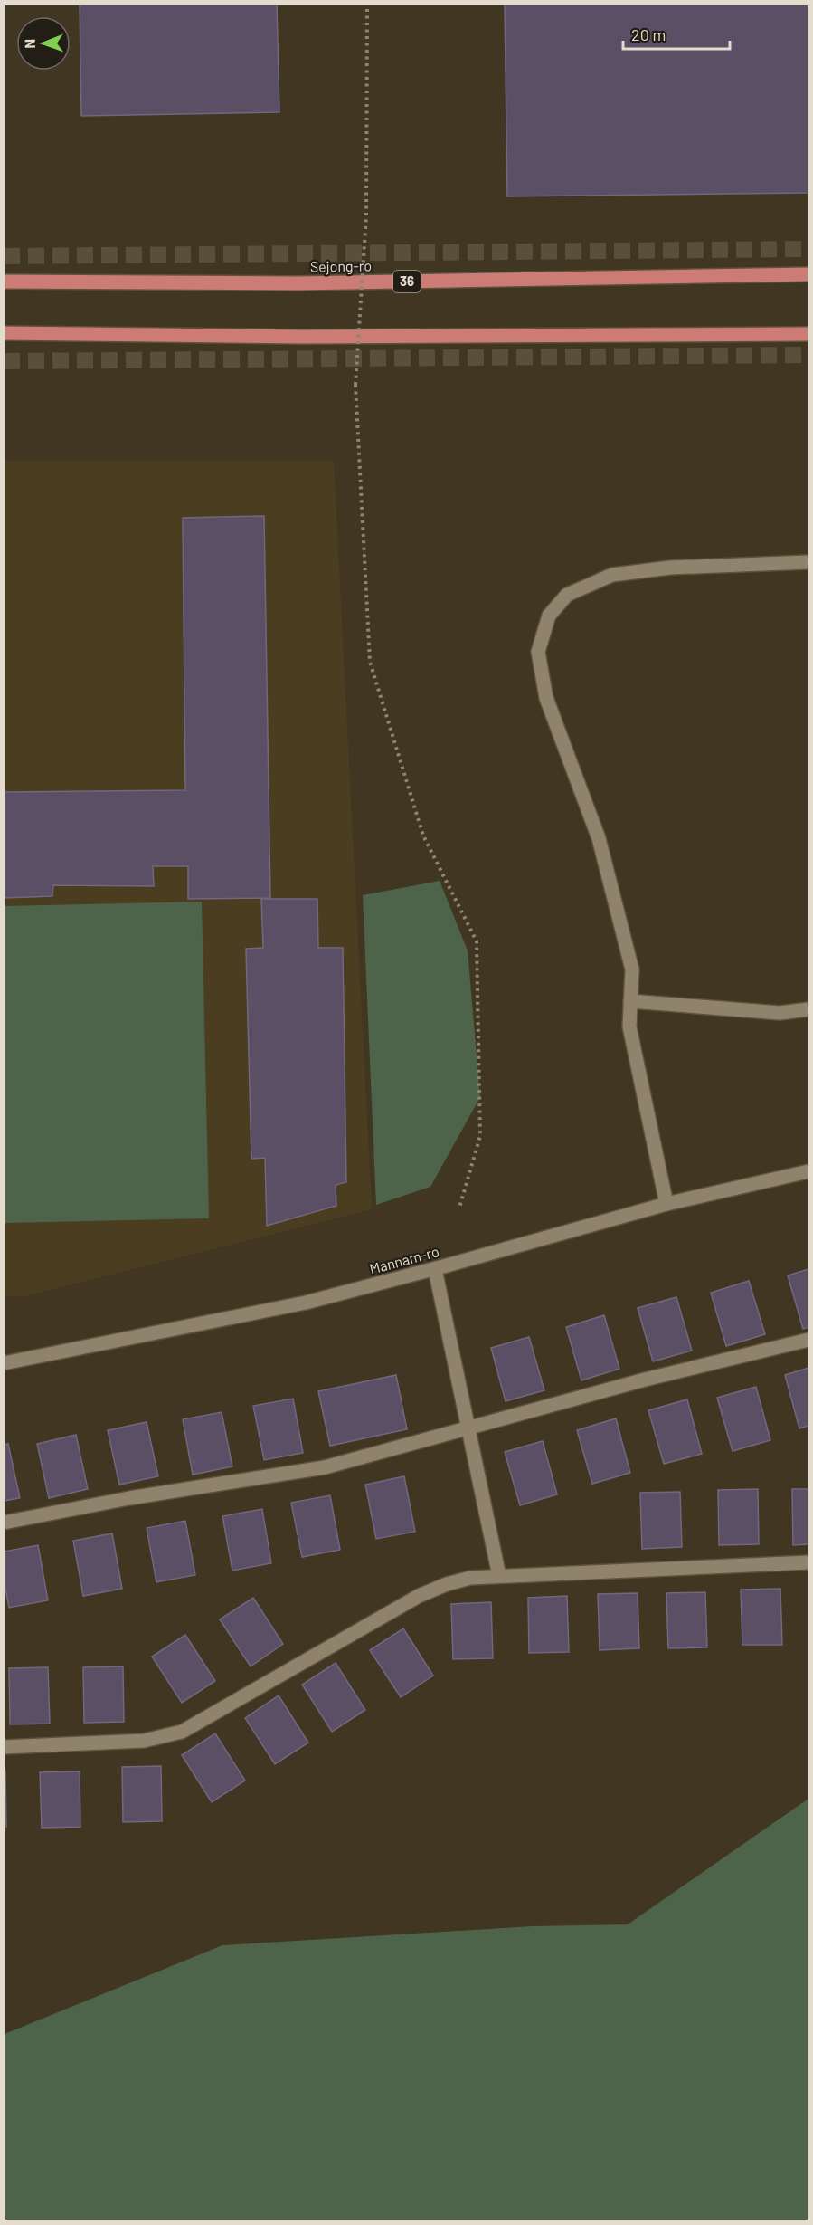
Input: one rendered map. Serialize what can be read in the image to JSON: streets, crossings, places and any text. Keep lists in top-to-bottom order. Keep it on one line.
{"streets":{"main road":["Sejong-ro","36"],"street":["Mannam-ro"]},"scale_bar":"20 m","north":"left"}
